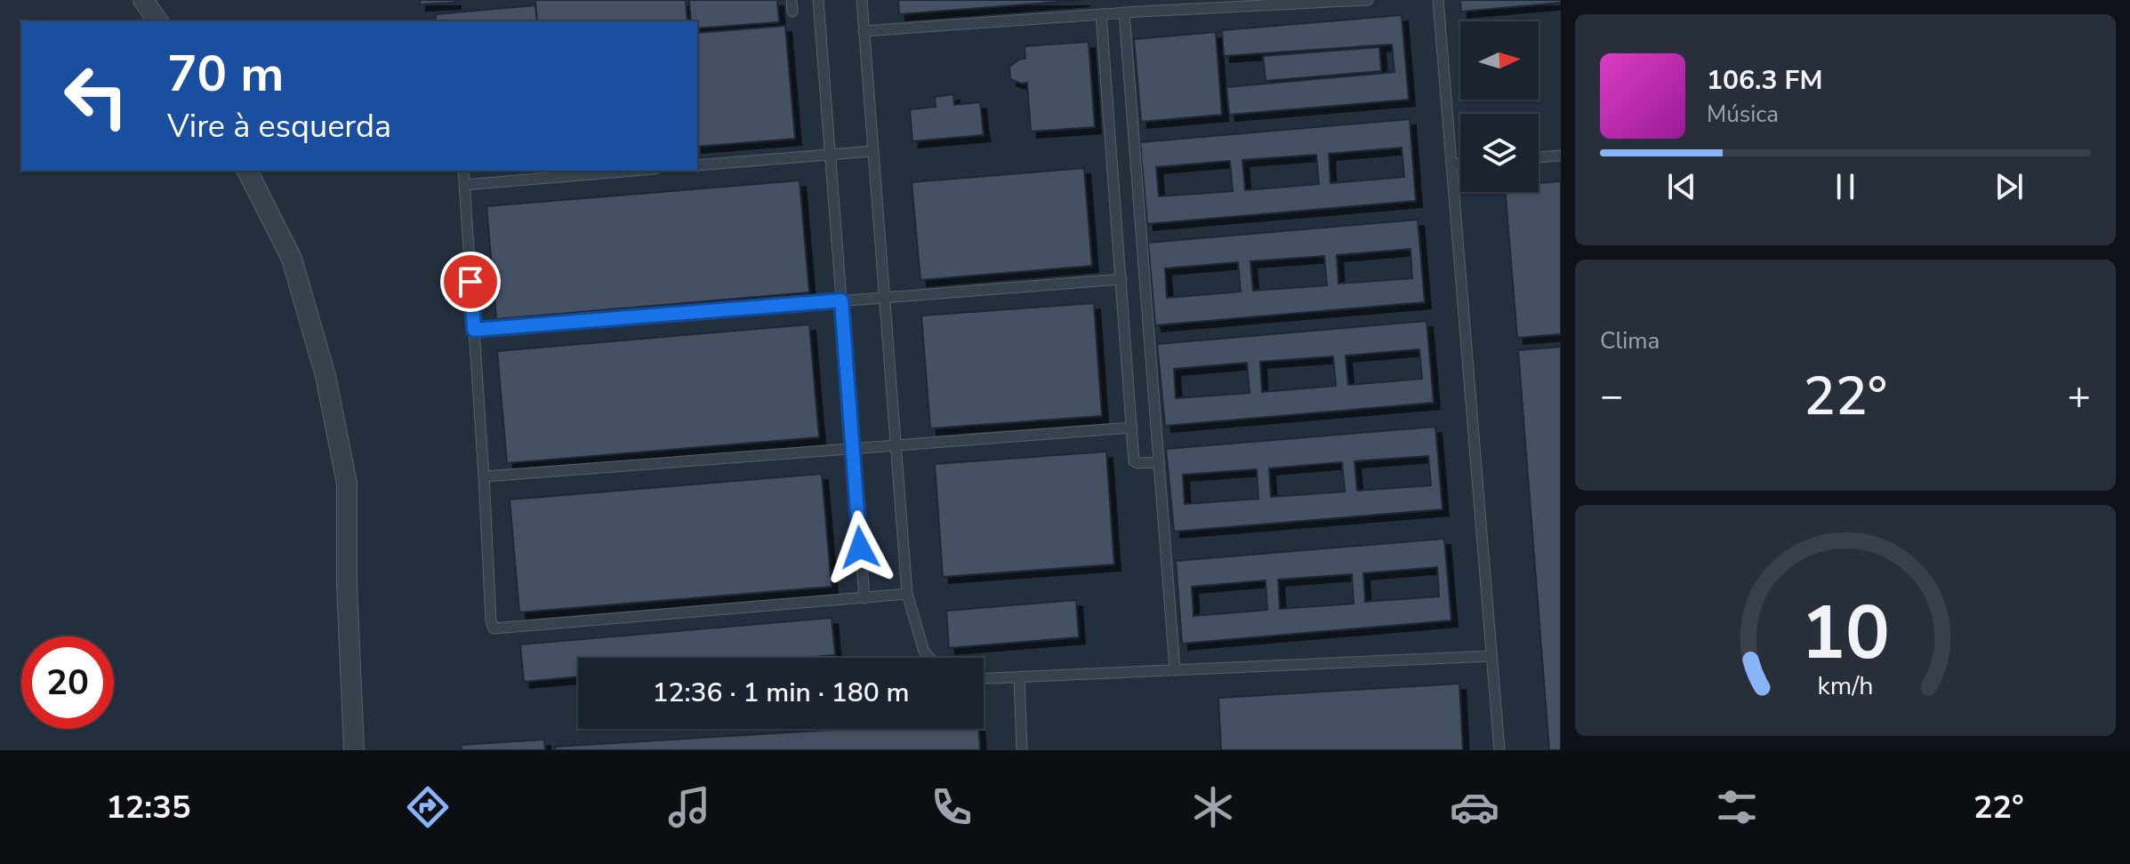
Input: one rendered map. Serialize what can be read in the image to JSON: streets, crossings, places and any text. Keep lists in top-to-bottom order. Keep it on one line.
{"north":"right","page":{"turn":["70 m","Vire à esquerda"],"song":["106.3 FM","Música"],"tile":"Clima","heat":["−","22°","+"],"limit":"20","trip":"12:36 · 1 min · 180 m","tabs":["12:35","22°"],"gauge":["10","km/h"]}}
